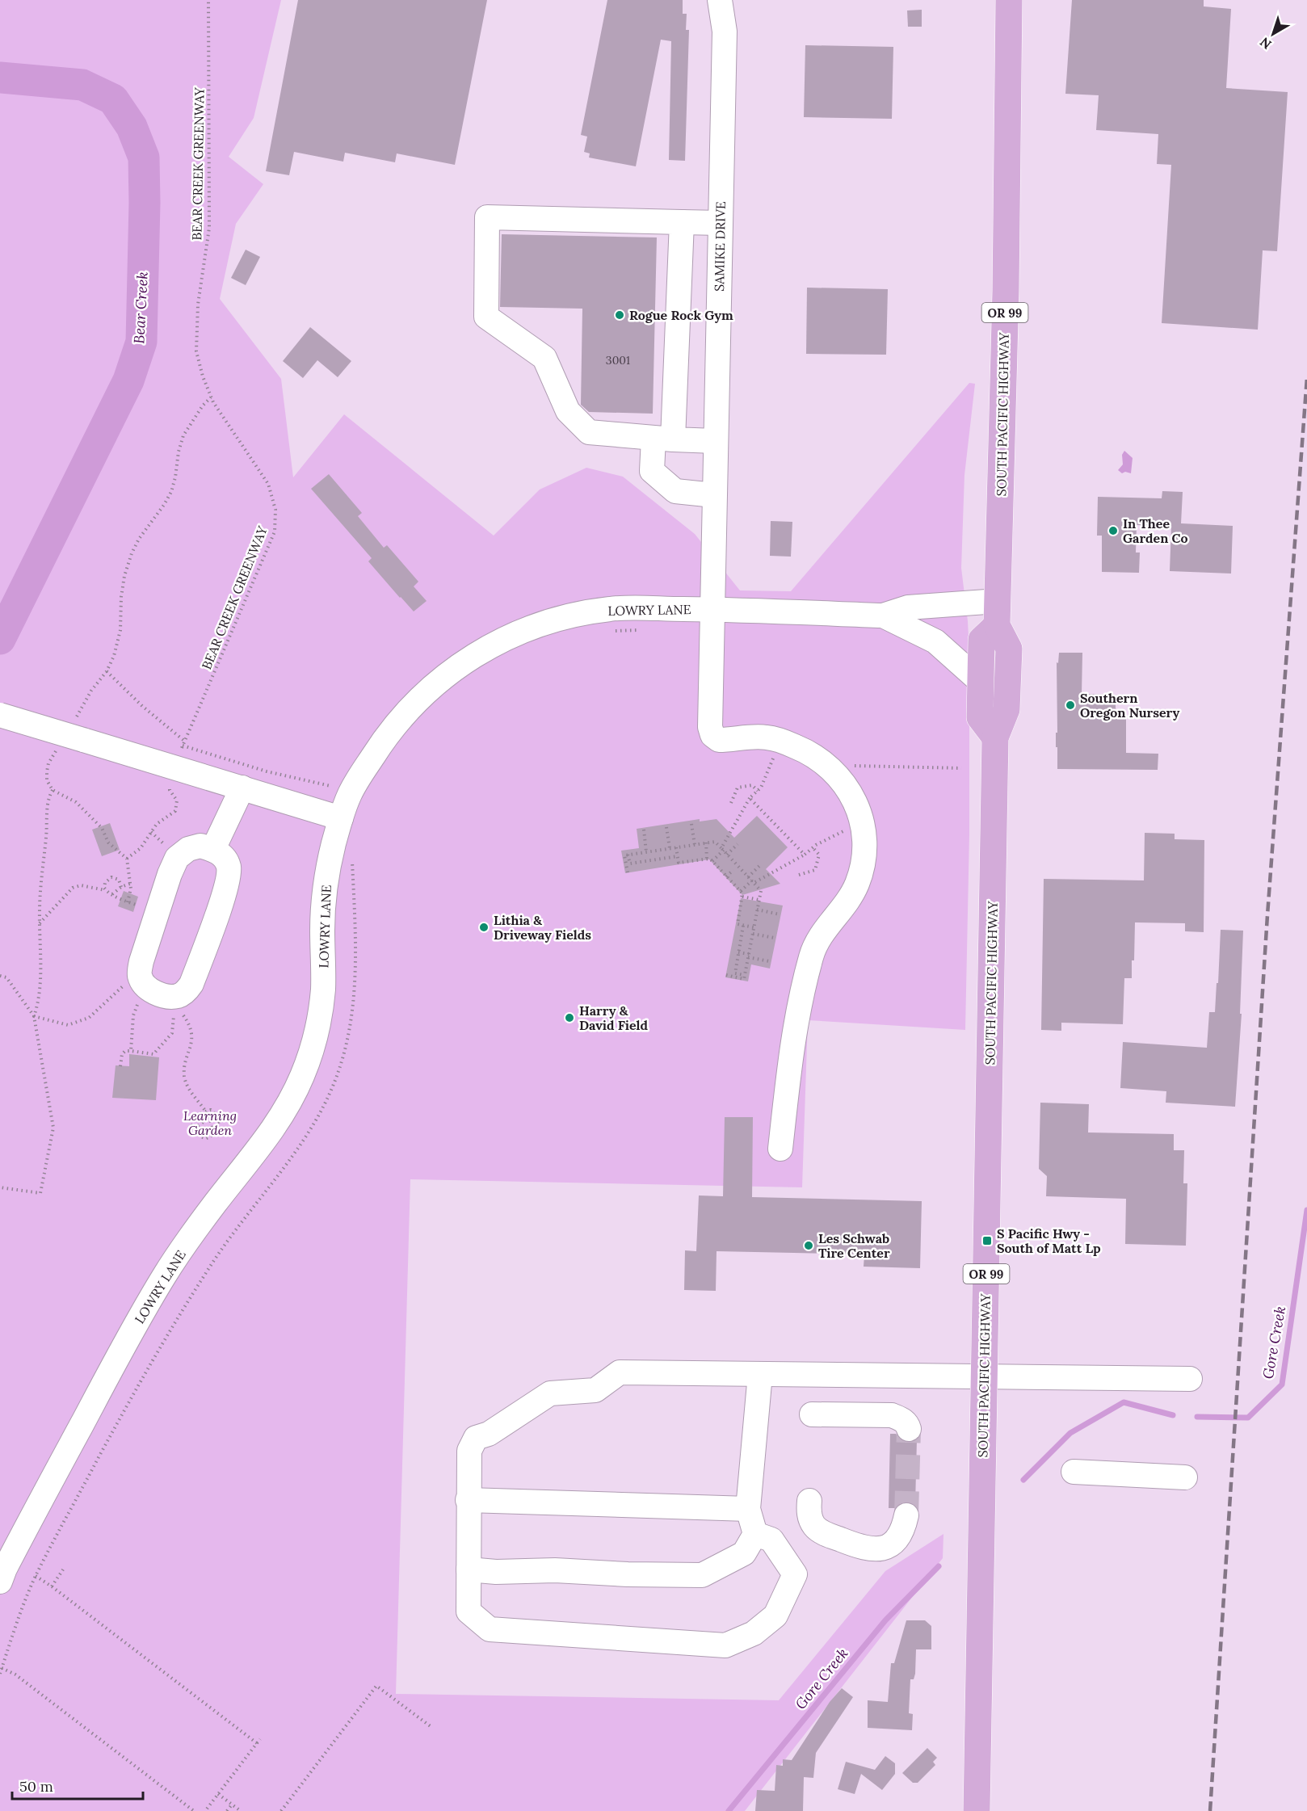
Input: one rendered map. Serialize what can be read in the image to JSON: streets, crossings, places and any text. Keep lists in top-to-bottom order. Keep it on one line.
{"streets":{"main road":["OR 99","SOUTH PACIFIC HIGHWAY"],"street":["SAMIKE DRIVE","LOWRY LANE"],"path":["BEAR CREEK GREENWAY"]},"crossings":[["SAMIKE DRIVE","LOWRY LANE"],["SOUTH PACIFIC HIGHWAY","LOWRY LANE"]],"water":["Bear Creek","Gore Creek"],"parks":["Learning Garden"],"places":{"other":["Rogue Rock Gym","In Thee Garden Co","Southern Oregon Nursery","Lithia & Driveway Fields","Harry & David Field","Les Schwab Tire Center"],"transit":["S Pacific Hwy - South of Matt Lp"]},"house_numbers":["3001"],"scale_bar":"50 m","north":"bottom left"}
